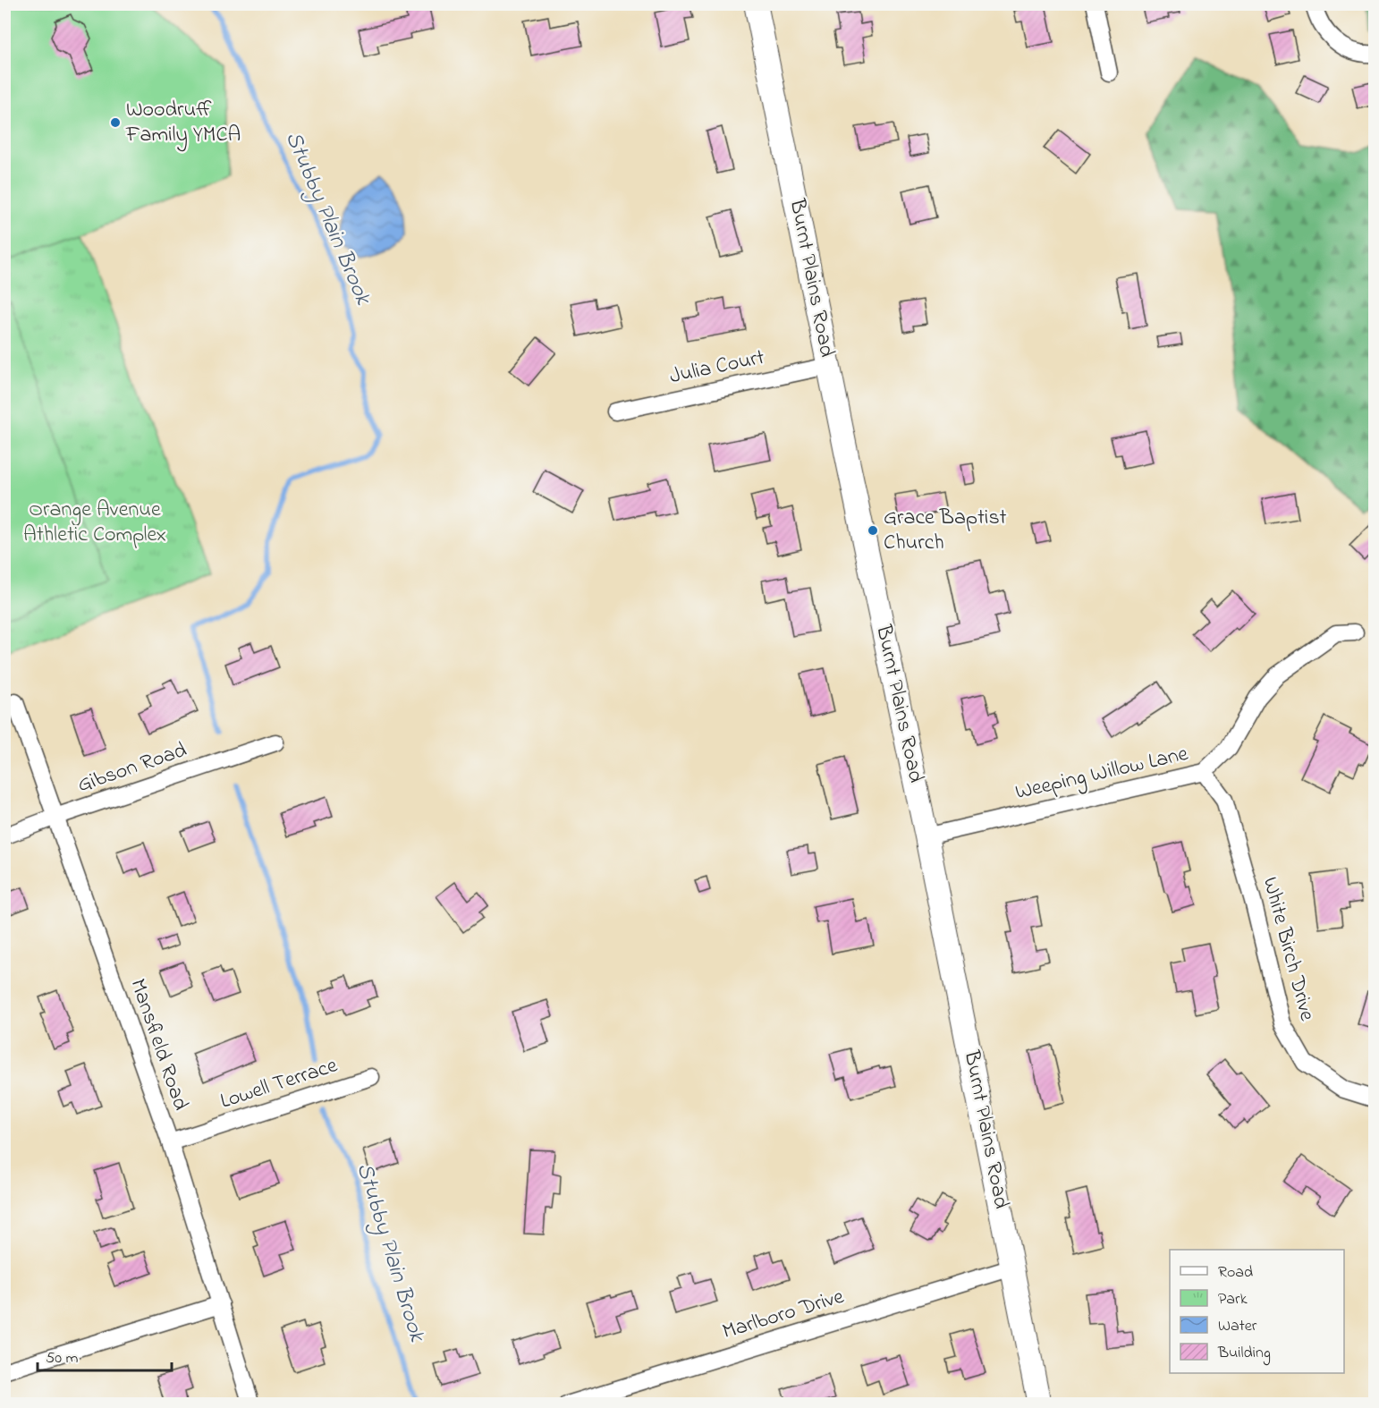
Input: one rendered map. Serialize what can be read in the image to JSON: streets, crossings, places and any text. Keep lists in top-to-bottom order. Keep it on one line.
{"streets":{"main road":["Burnt Plains Road"],"street":["Julia Court","Gibson Road","Weeping Willow Lane","White Birch Drive","Mansfield Road","Lowell Terrace","Marlboro Drive"]},"crossings":[["Burnt Plains Road","Julia Court"],["Burnt Plains Road","Weeping Willow Lane"],["Burnt Plains Road","Marlboro Drive"],["Gibson Road","Mansfield Road"],["Weeping Willow Lane","White Birch Drive"],["Mansfield Road","Lowell Terrace"]],"water":["Stubby Plain Brook"],"parks":["Orange Avenue Athletic Complex"],"places":["Woodruff Family YMCA","Grace Baptist Church"],"legend":["Road","Park","Water","Building"],"scale_bar":"50 m"}
